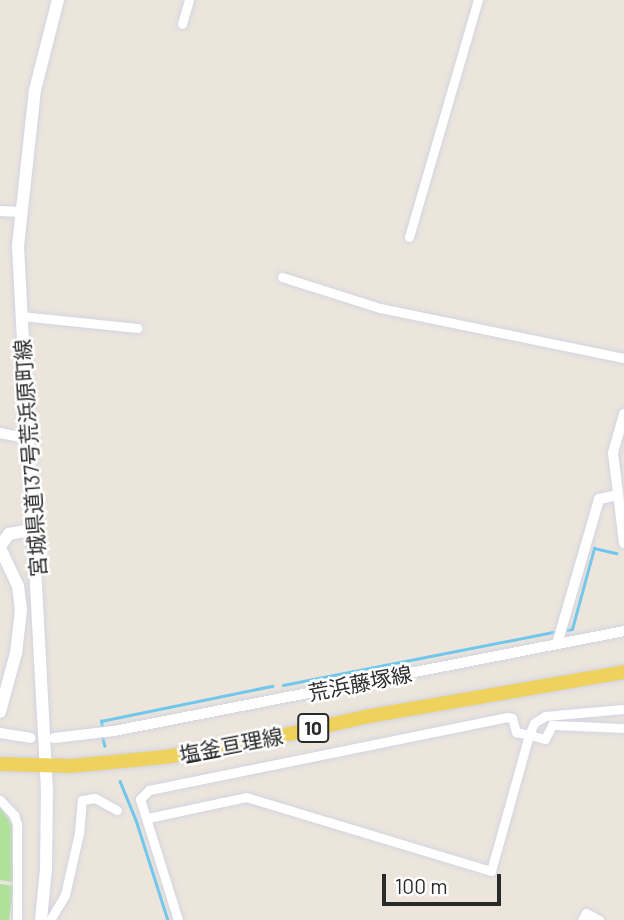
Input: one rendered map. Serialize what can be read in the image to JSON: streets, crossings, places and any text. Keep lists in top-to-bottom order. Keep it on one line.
{"streets":{"main road":["宮城県道137号荒浜原町線","10","塩釜亘理線"],"street":["荒浜藤塚線"]},"crossings":[["宮城県道137号荒浜原町線","塩釜亘理線"]],"scale_bar":"100 m"}
